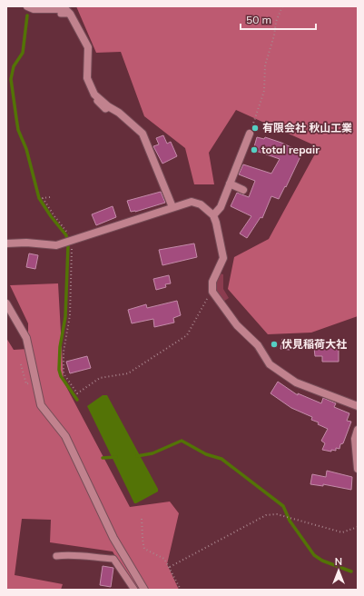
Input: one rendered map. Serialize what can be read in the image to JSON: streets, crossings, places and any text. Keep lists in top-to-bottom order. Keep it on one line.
{"places":["有限会社 秋山工業","total repair","伏見稲荷大社"],"scale_bar":"50 m","north":"top"}
